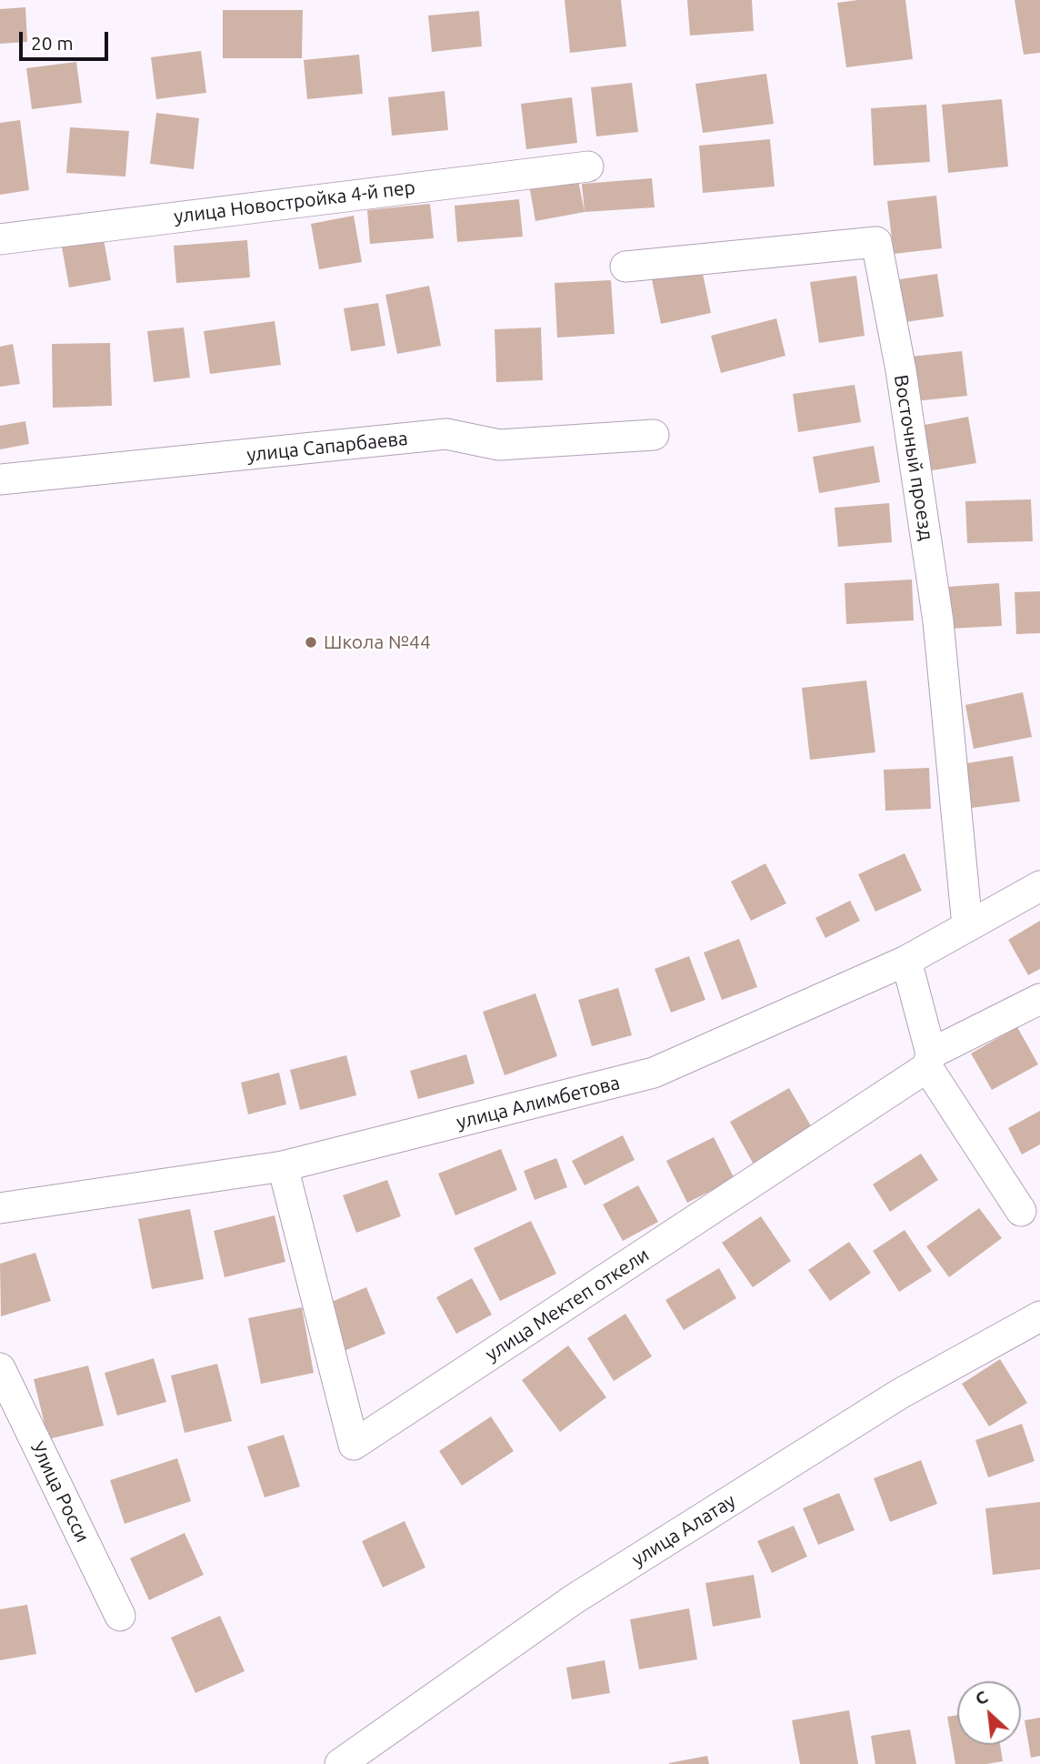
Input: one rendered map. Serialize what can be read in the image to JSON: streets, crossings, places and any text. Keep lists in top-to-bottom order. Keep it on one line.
{"streets":{"street":["улица Новостройка 4-й пер","улица Сапарбаева","Восточный проезд","улица Алимбетова","улица Мектеп откели","Улица Росси","улица Алатау"]},"crossings":[["Восточный проезд","улица Алимбетова"],["улица Алимбетова","улица Мектеп откели"]],"places":["Школа №44"],"scale_bar":"20 m","north":"top left"}
